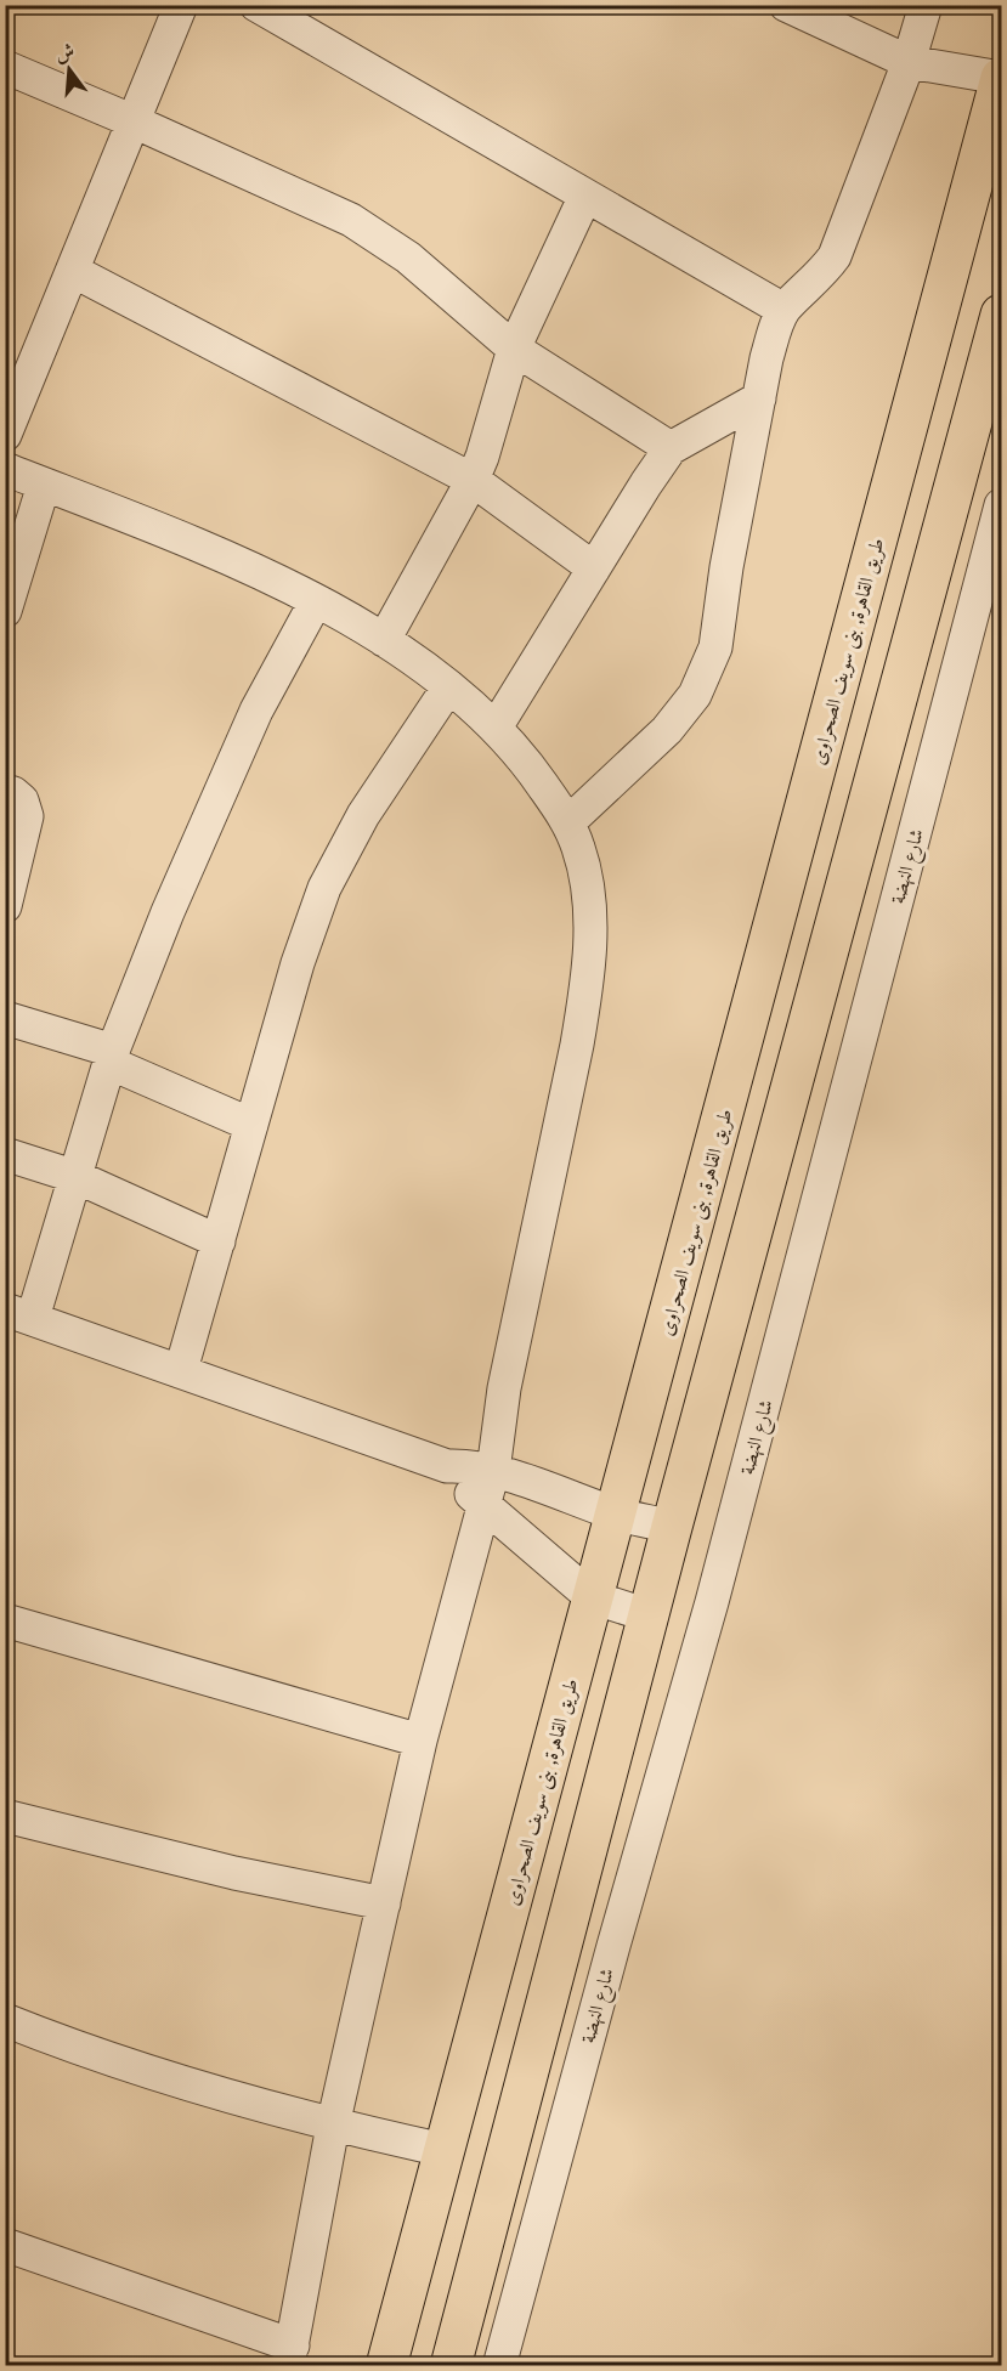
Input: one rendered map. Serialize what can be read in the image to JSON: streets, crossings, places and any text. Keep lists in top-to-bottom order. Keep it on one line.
{"streets":{"main road":["طريق القاهرة, بنى سويف الصحراوى"],"street":["شارع النهضة"]},"north":"top"}
